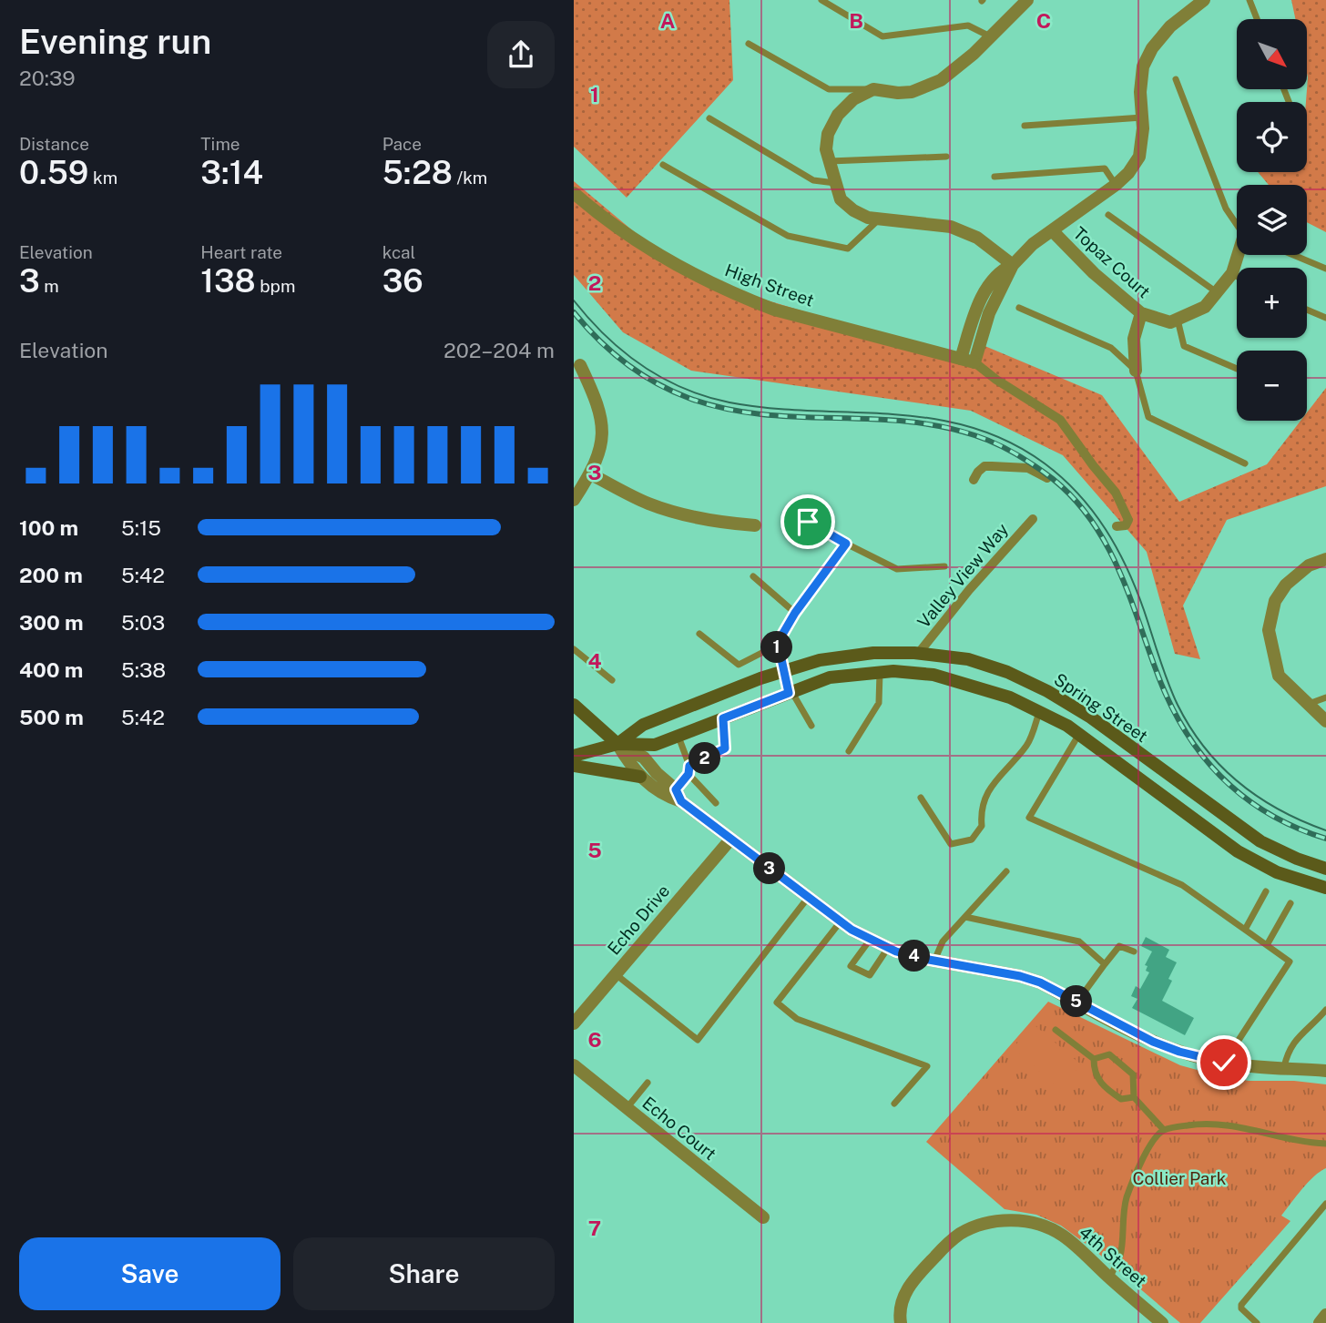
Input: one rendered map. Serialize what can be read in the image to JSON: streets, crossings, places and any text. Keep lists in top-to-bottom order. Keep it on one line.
{"streets":{"main road":["Spring Street"],"street":["Topaz Court","High Street","Valley View Way","Echo Drive","Echo Court","4th Street"]},"crossings":[["Valley View Way","Spring Street"]],"parks":["Collier Park"],"north":"bottom right","page":{"heading":["Evening run","20:39"],"map_buttons":["+","−"],"stats":[["Distance","0.59 km"],["Time","3:14"],["Pace","5:28 /km"],["Elevation","3 m"],["Heart rate","138 bpm"],["kcal","36"]],"chart":["Elevation","202–204 m"],"list":[{"name":"100 m","note":"5:15"},{"name":"200 m","note":"5:42"},{"name":"300 m","note":"5:03"},{"name":"400 m","note":"5:38"},{"name":"500 m","note":"5:42"}],"pins":["1","2","3","4","5"],"buttons":["Save","Share"]},"grid":{"columns":["A","B","C"],"rows":["1","2","3","4","5","6","7"]}}
